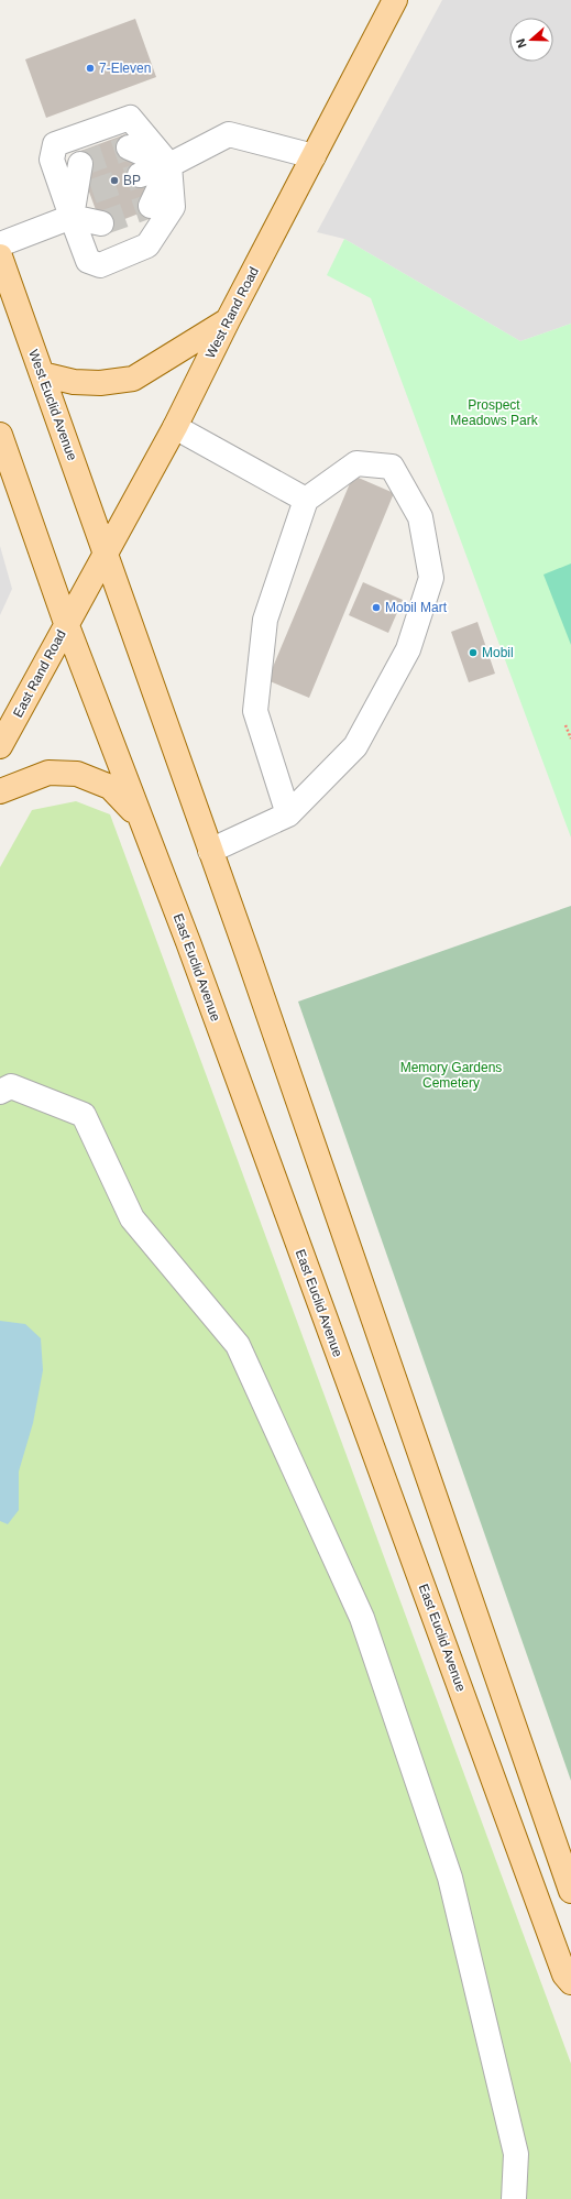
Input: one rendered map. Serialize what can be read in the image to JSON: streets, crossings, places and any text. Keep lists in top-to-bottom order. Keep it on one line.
{"streets":{"main road":["West Rand Road","West Euclid Avenue","East Rand Road","East Euclid Avenue"]},"crossings":[["West Rand Road","West Euclid Avenue"],["West Rand Road","East Rand Road"],["West Rand Road","East Euclid Avenue"],["East Rand Road","East Euclid Avenue"]],"parks":["Prospect Meadows Park","Memory Gardens Cemetery"],"places":["7-Eleven","BP","Mobil Mart","Mobil"],"north":"left"}
